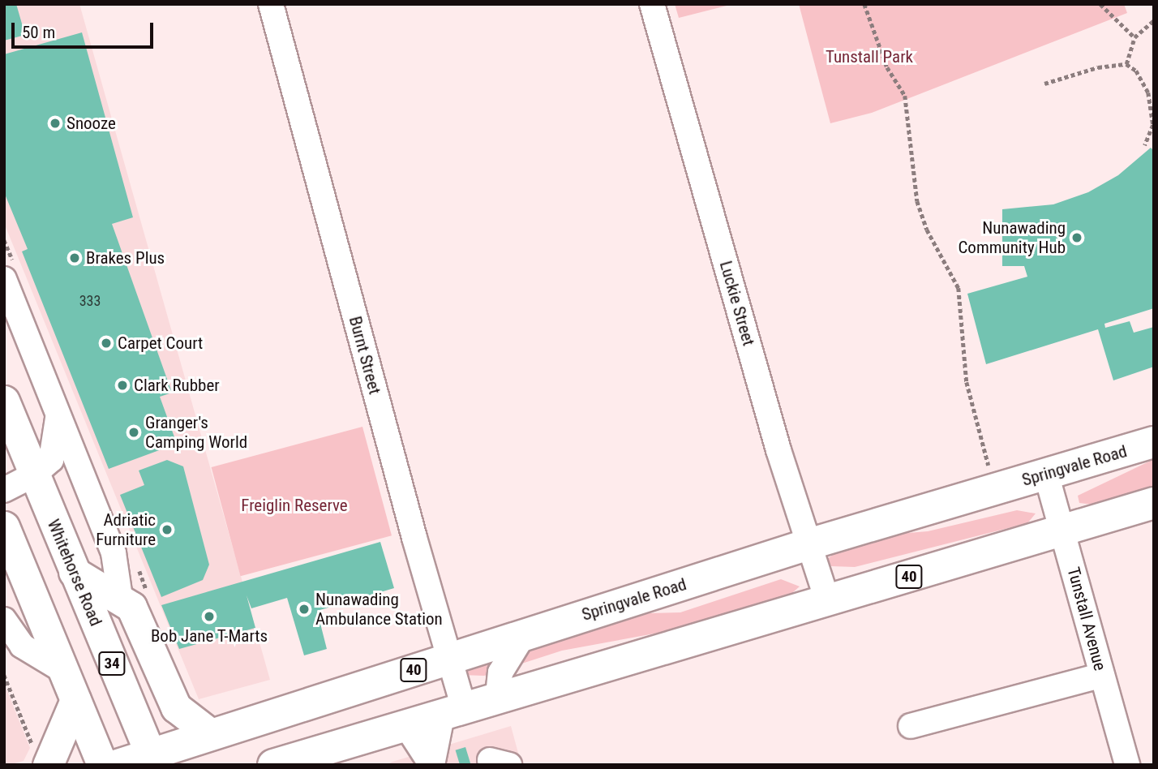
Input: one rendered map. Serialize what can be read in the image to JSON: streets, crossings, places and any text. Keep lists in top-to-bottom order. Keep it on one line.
{"streets":{"highway":["Springvale Road","40"],"main road":["Whitehorse Road","34"],"street":["Luckie Street","Burnt Street","Tunstall Avenue"]},"crossings":[["Luckie Street","Springvale Road"],["Luckie Street","40"],["Burnt Street","Springvale Road"],["Burnt Street","40"],["Springvale Road","Whitehorse Road"],["Springvale Road","Tunstall Avenue"],["40","Tunstall Avenue"]],"parks":["Tunstall Park","Freiglin Reserve"],"places":["Snooze","Nunawading Community Hub","Brakes Plus","Carpet Court","Clark Rubber","Granger's Camping World","Adriatic Furniture","Nunawading Ambulance Station","Bob Jane T-Marts"],"house_numbers":["333"],"scale_bar":"50 m"}
